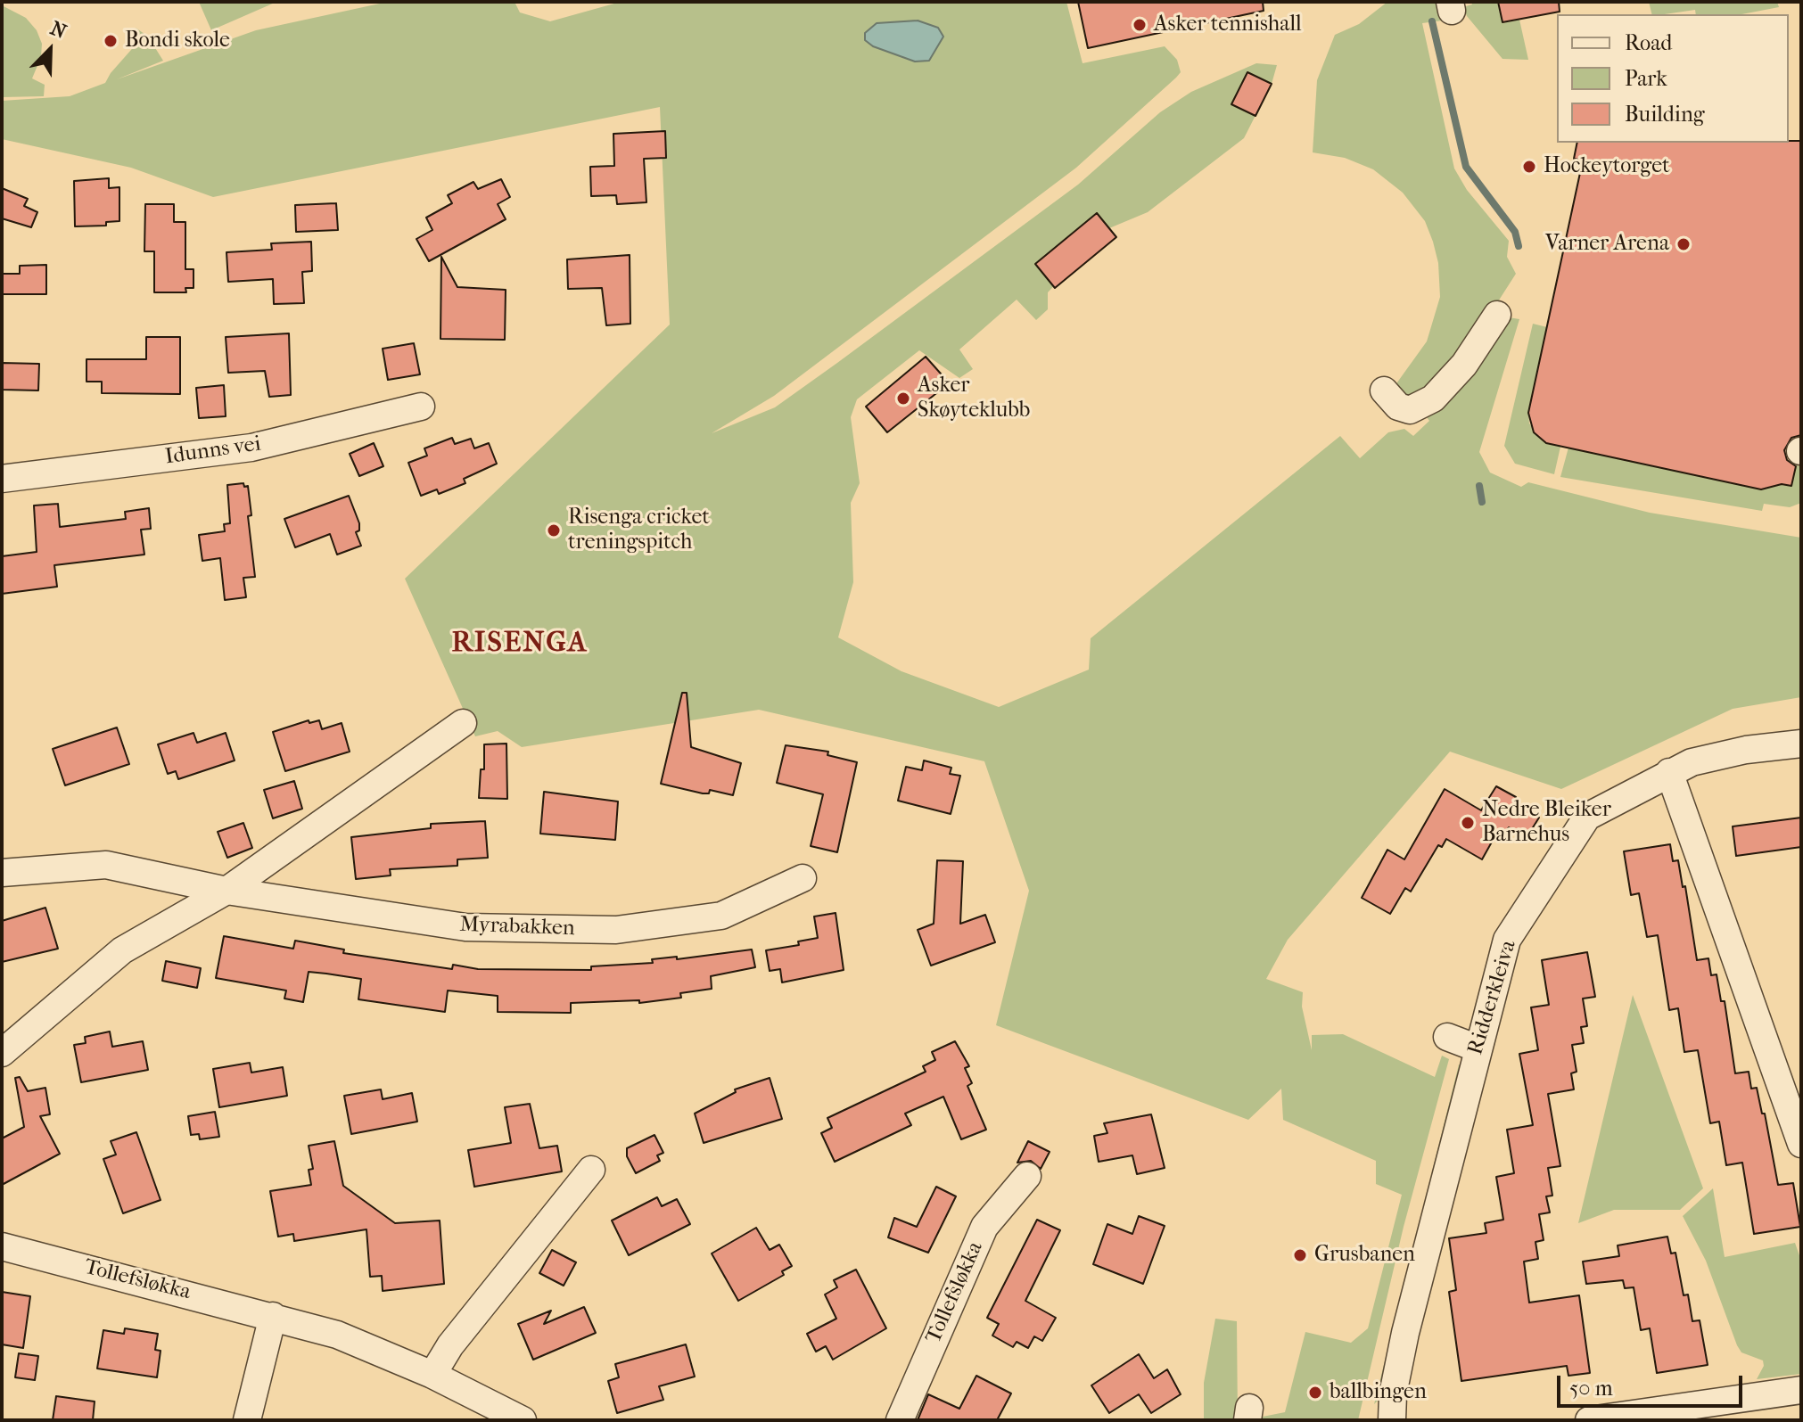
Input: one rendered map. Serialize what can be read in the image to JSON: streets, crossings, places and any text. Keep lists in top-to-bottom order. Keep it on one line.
{"streets":{"street":["Idunns vei","Myrabakken","Ridderkleiva","Tollefsløkka"]},"districts":["RISENGA"],"places":["Asker tennishall","Bondi skole","Hockeytorget","Varner Arena","Asker Skøyteklubb","Risenga cricket treningspitch","Nedre Bleiker Barnehus","Grusbanen","ballbingen"],"legend":["Road","Park","Building"],"scale_bar":"50 m","north":"top right"}
